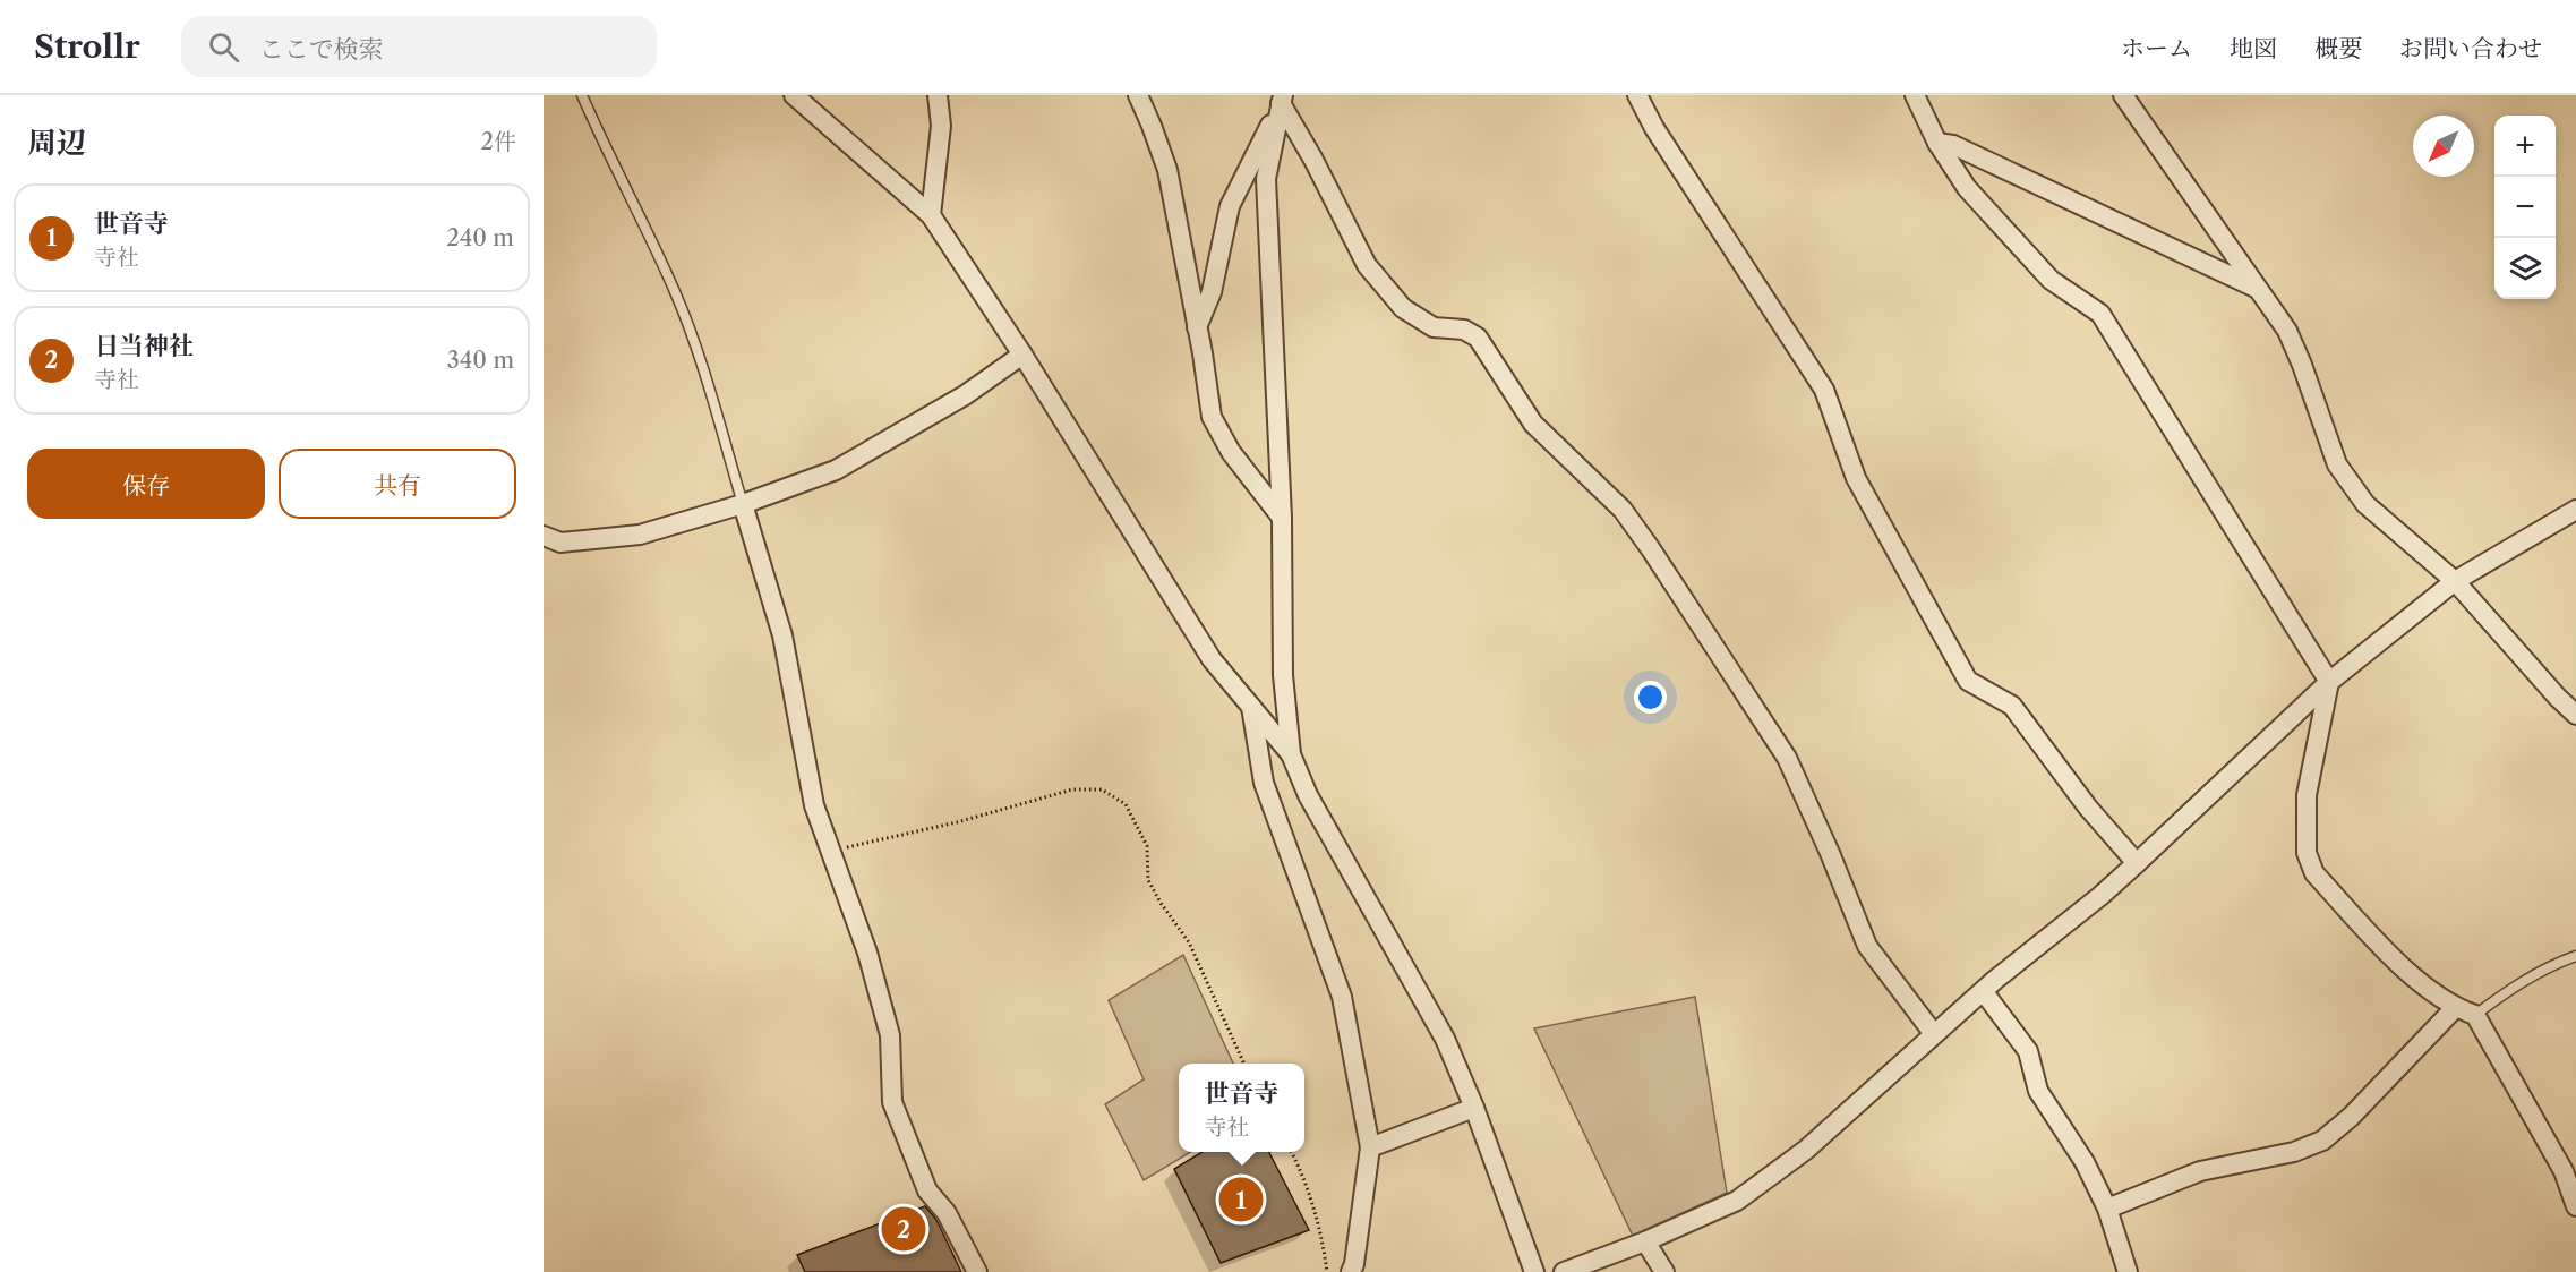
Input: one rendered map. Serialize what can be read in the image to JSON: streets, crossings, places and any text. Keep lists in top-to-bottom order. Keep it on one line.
{"north":"bottom left","page":{"header":"Strollr","search":"ここで検索","nav":["ホーム","地図","概要","お問い合わせ"],"heading":["周辺","2件"],"map_buttons":["+","−"],"list":[{"mark":"1","name":"世音寺","note":"寺社","value":"240 m"},{"mark":"2","name":"日当神社","note":"寺社","value":"340 m"}],"buttons":["保存","共有"],"popup":["世音寺","寺社"],"pins":["1","2"]}}
